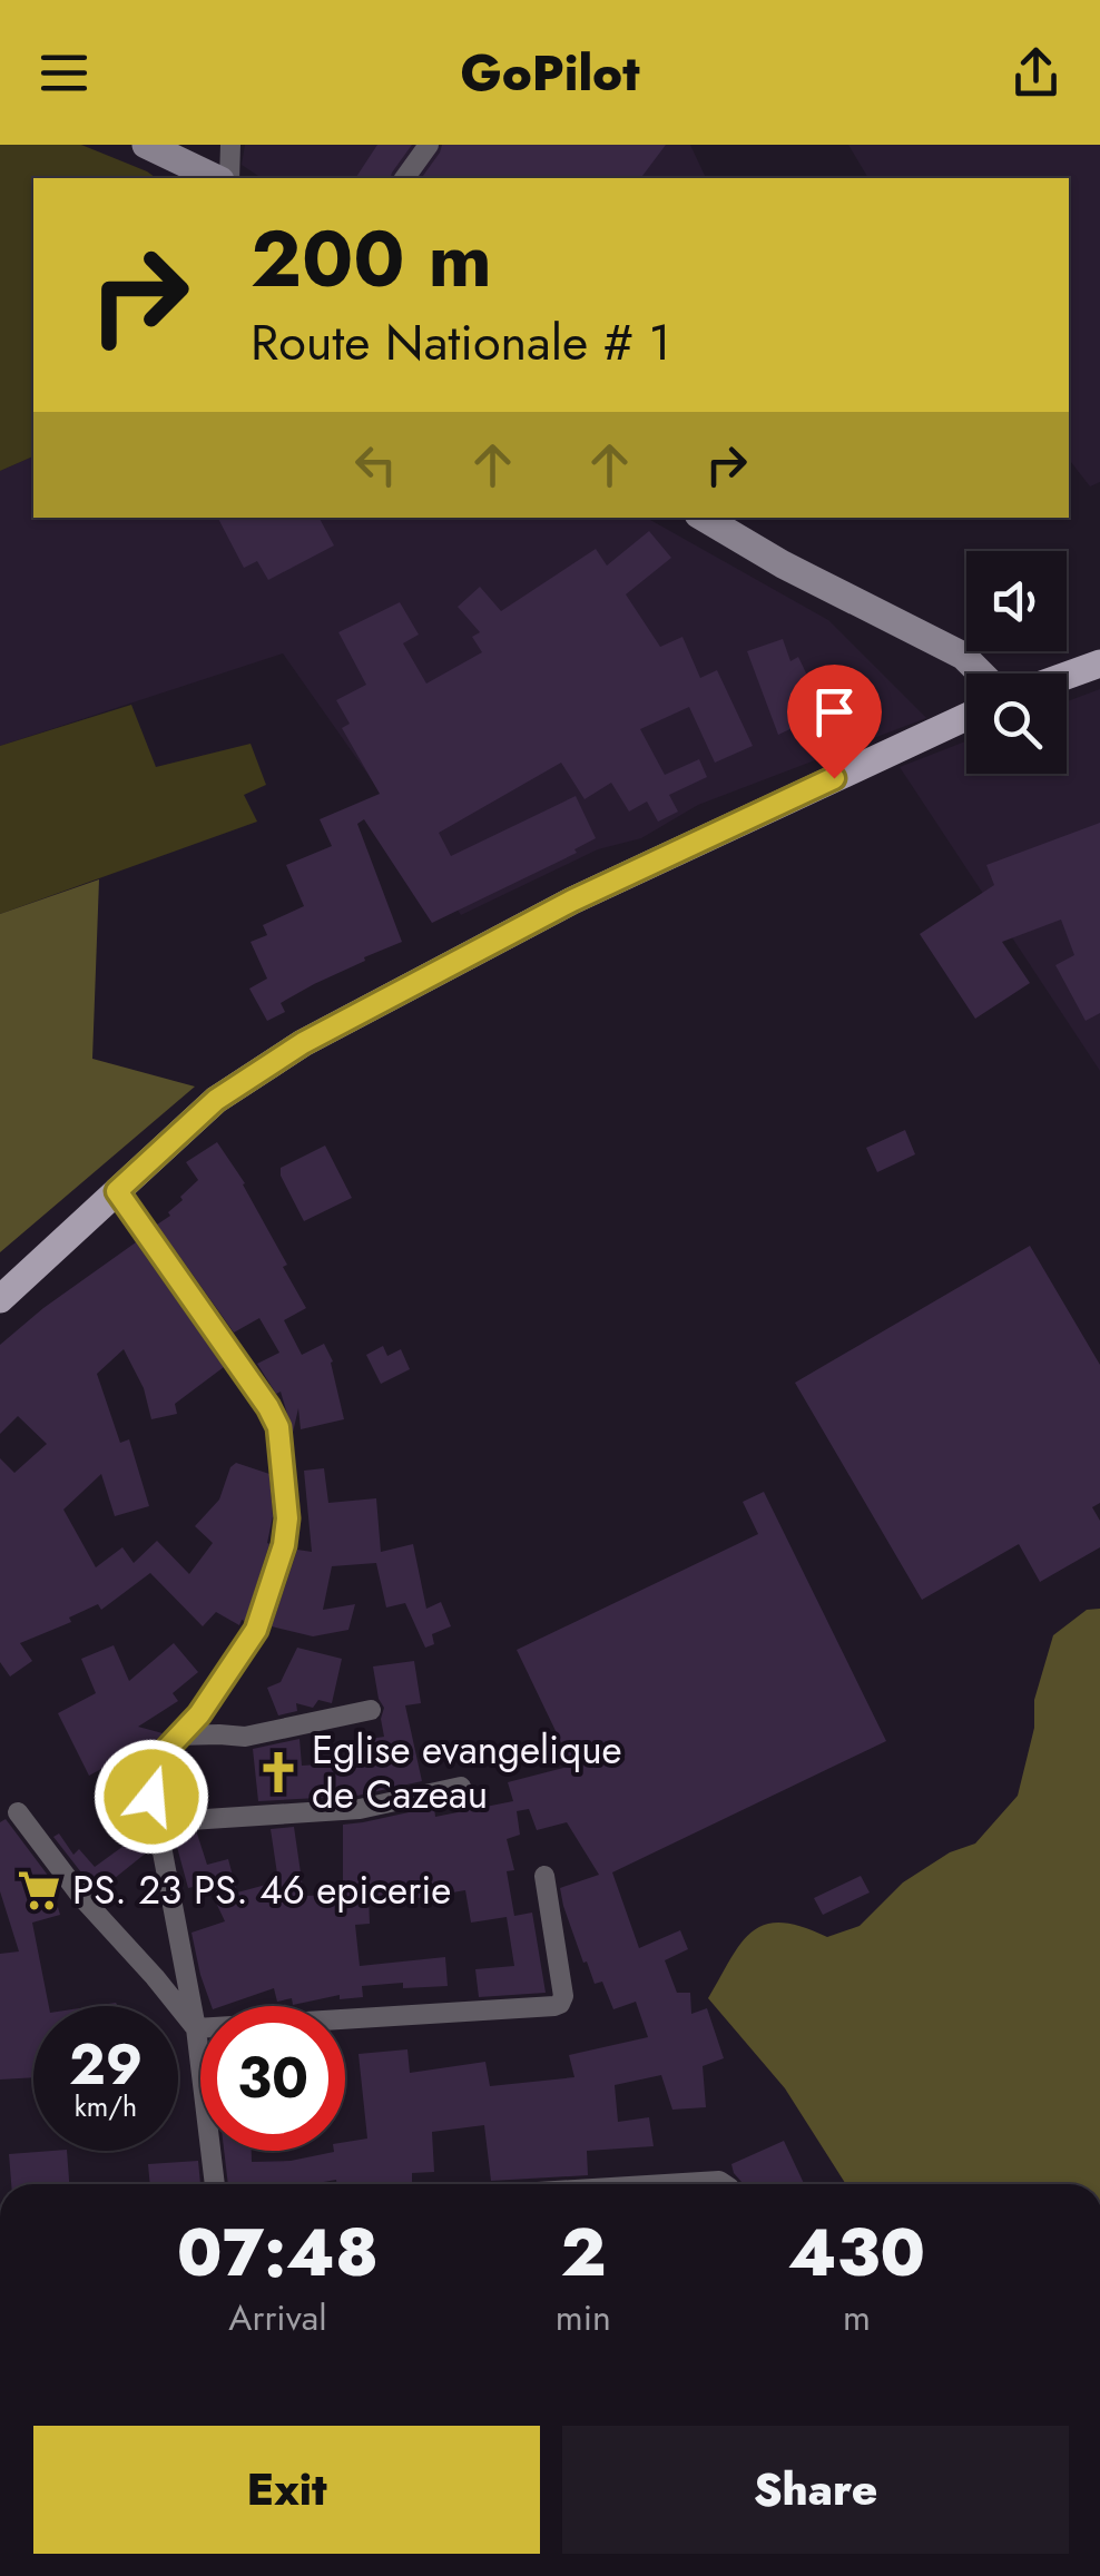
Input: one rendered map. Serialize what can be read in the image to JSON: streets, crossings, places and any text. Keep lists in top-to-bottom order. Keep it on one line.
{"places":{"church":["Eglise evangelique de Cazeau"],"supermarket":["PS. 23 PS. 46 epicerie"]},"page":{"header":"GoPilot","turn":["200 m","Route Nationale # 1"],"speed":"29 km/h","limit":"30","eta":["07:48","Arrival","2","min","430","m"],"buttons":["Exit","Share"]}}
